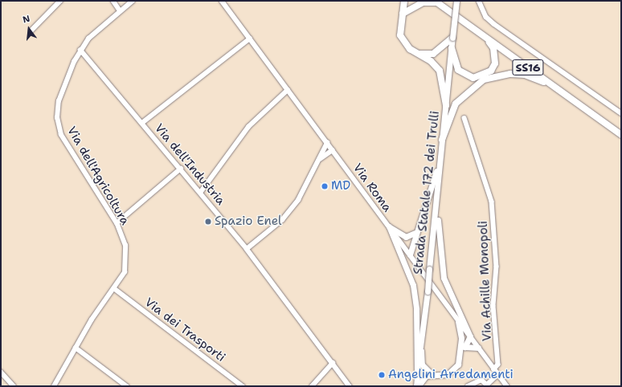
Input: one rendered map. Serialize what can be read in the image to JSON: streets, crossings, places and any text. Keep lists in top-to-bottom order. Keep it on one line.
{"streets":{"highway":["SS16"],"main road":["Strada Statale 172 dei Trulli"],"street":["Via dell'Industria","Via dell'Agricoltura","Via Roma","Via Achille Monopoli","Via dei Trasporti"]},"crossings":[["Via dell'Industria","Via dell'Agricoltura"],["Via dell'Agricoltura","Via dei Trasporti"],["Via Roma","Via Achille Monopoli"]],"places":["MD","Spazio Enel","Angelini Arredamenti"],"north":"top"}
